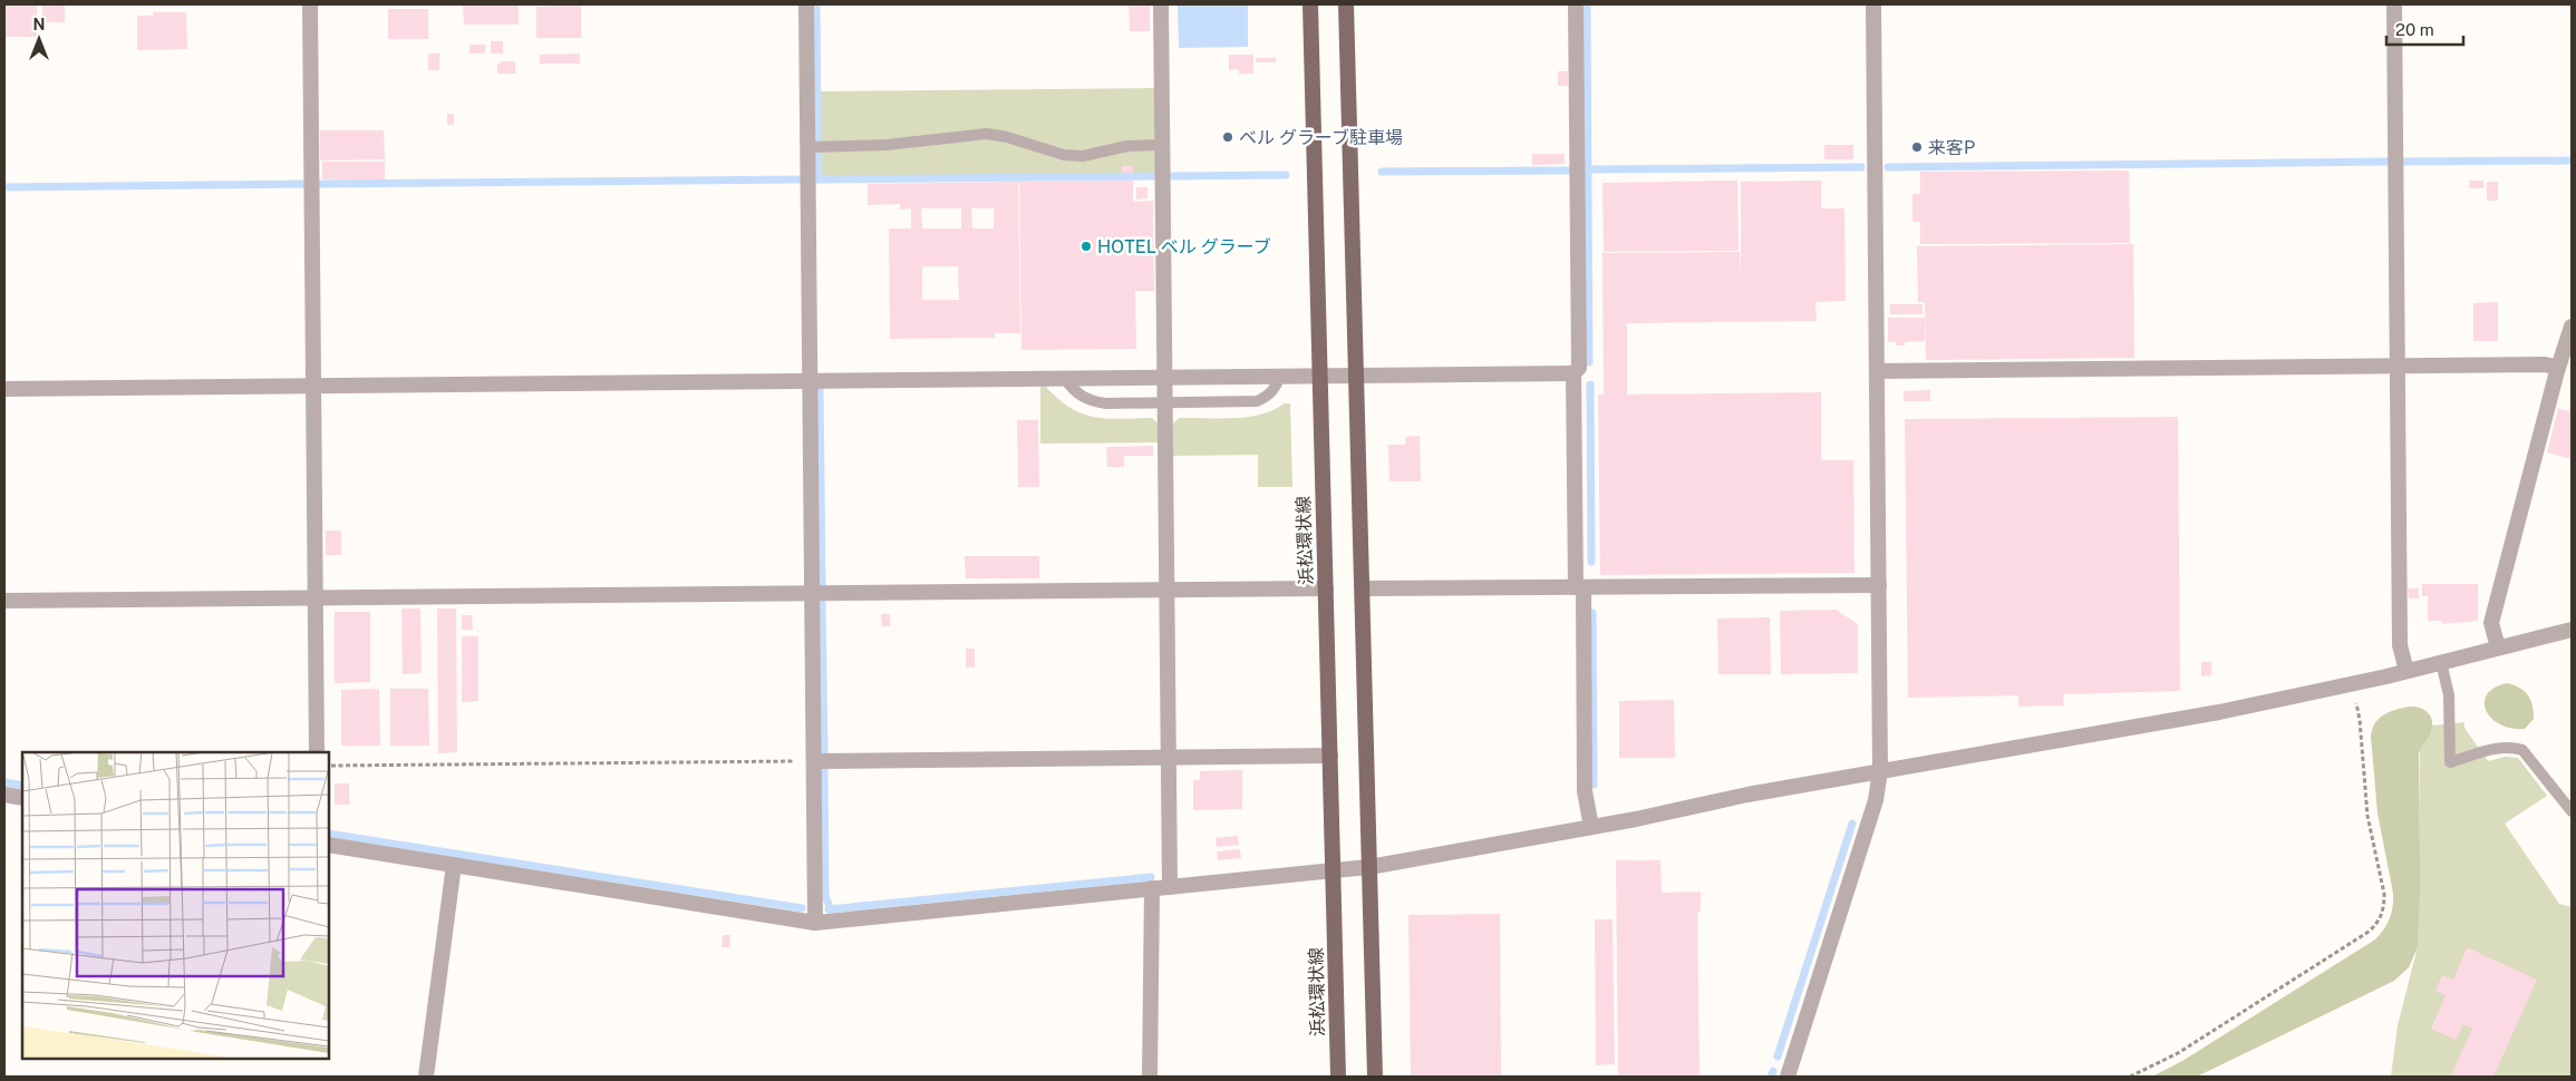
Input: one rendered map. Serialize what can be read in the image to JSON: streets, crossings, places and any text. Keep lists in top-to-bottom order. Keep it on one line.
{"streets":{"main road":["浜松環状線"]},"places":["ベル グラーブ駐車場","来客P","HOTEL ベル グラーブ"],"scale_bar":"20 m","north":"top"}
